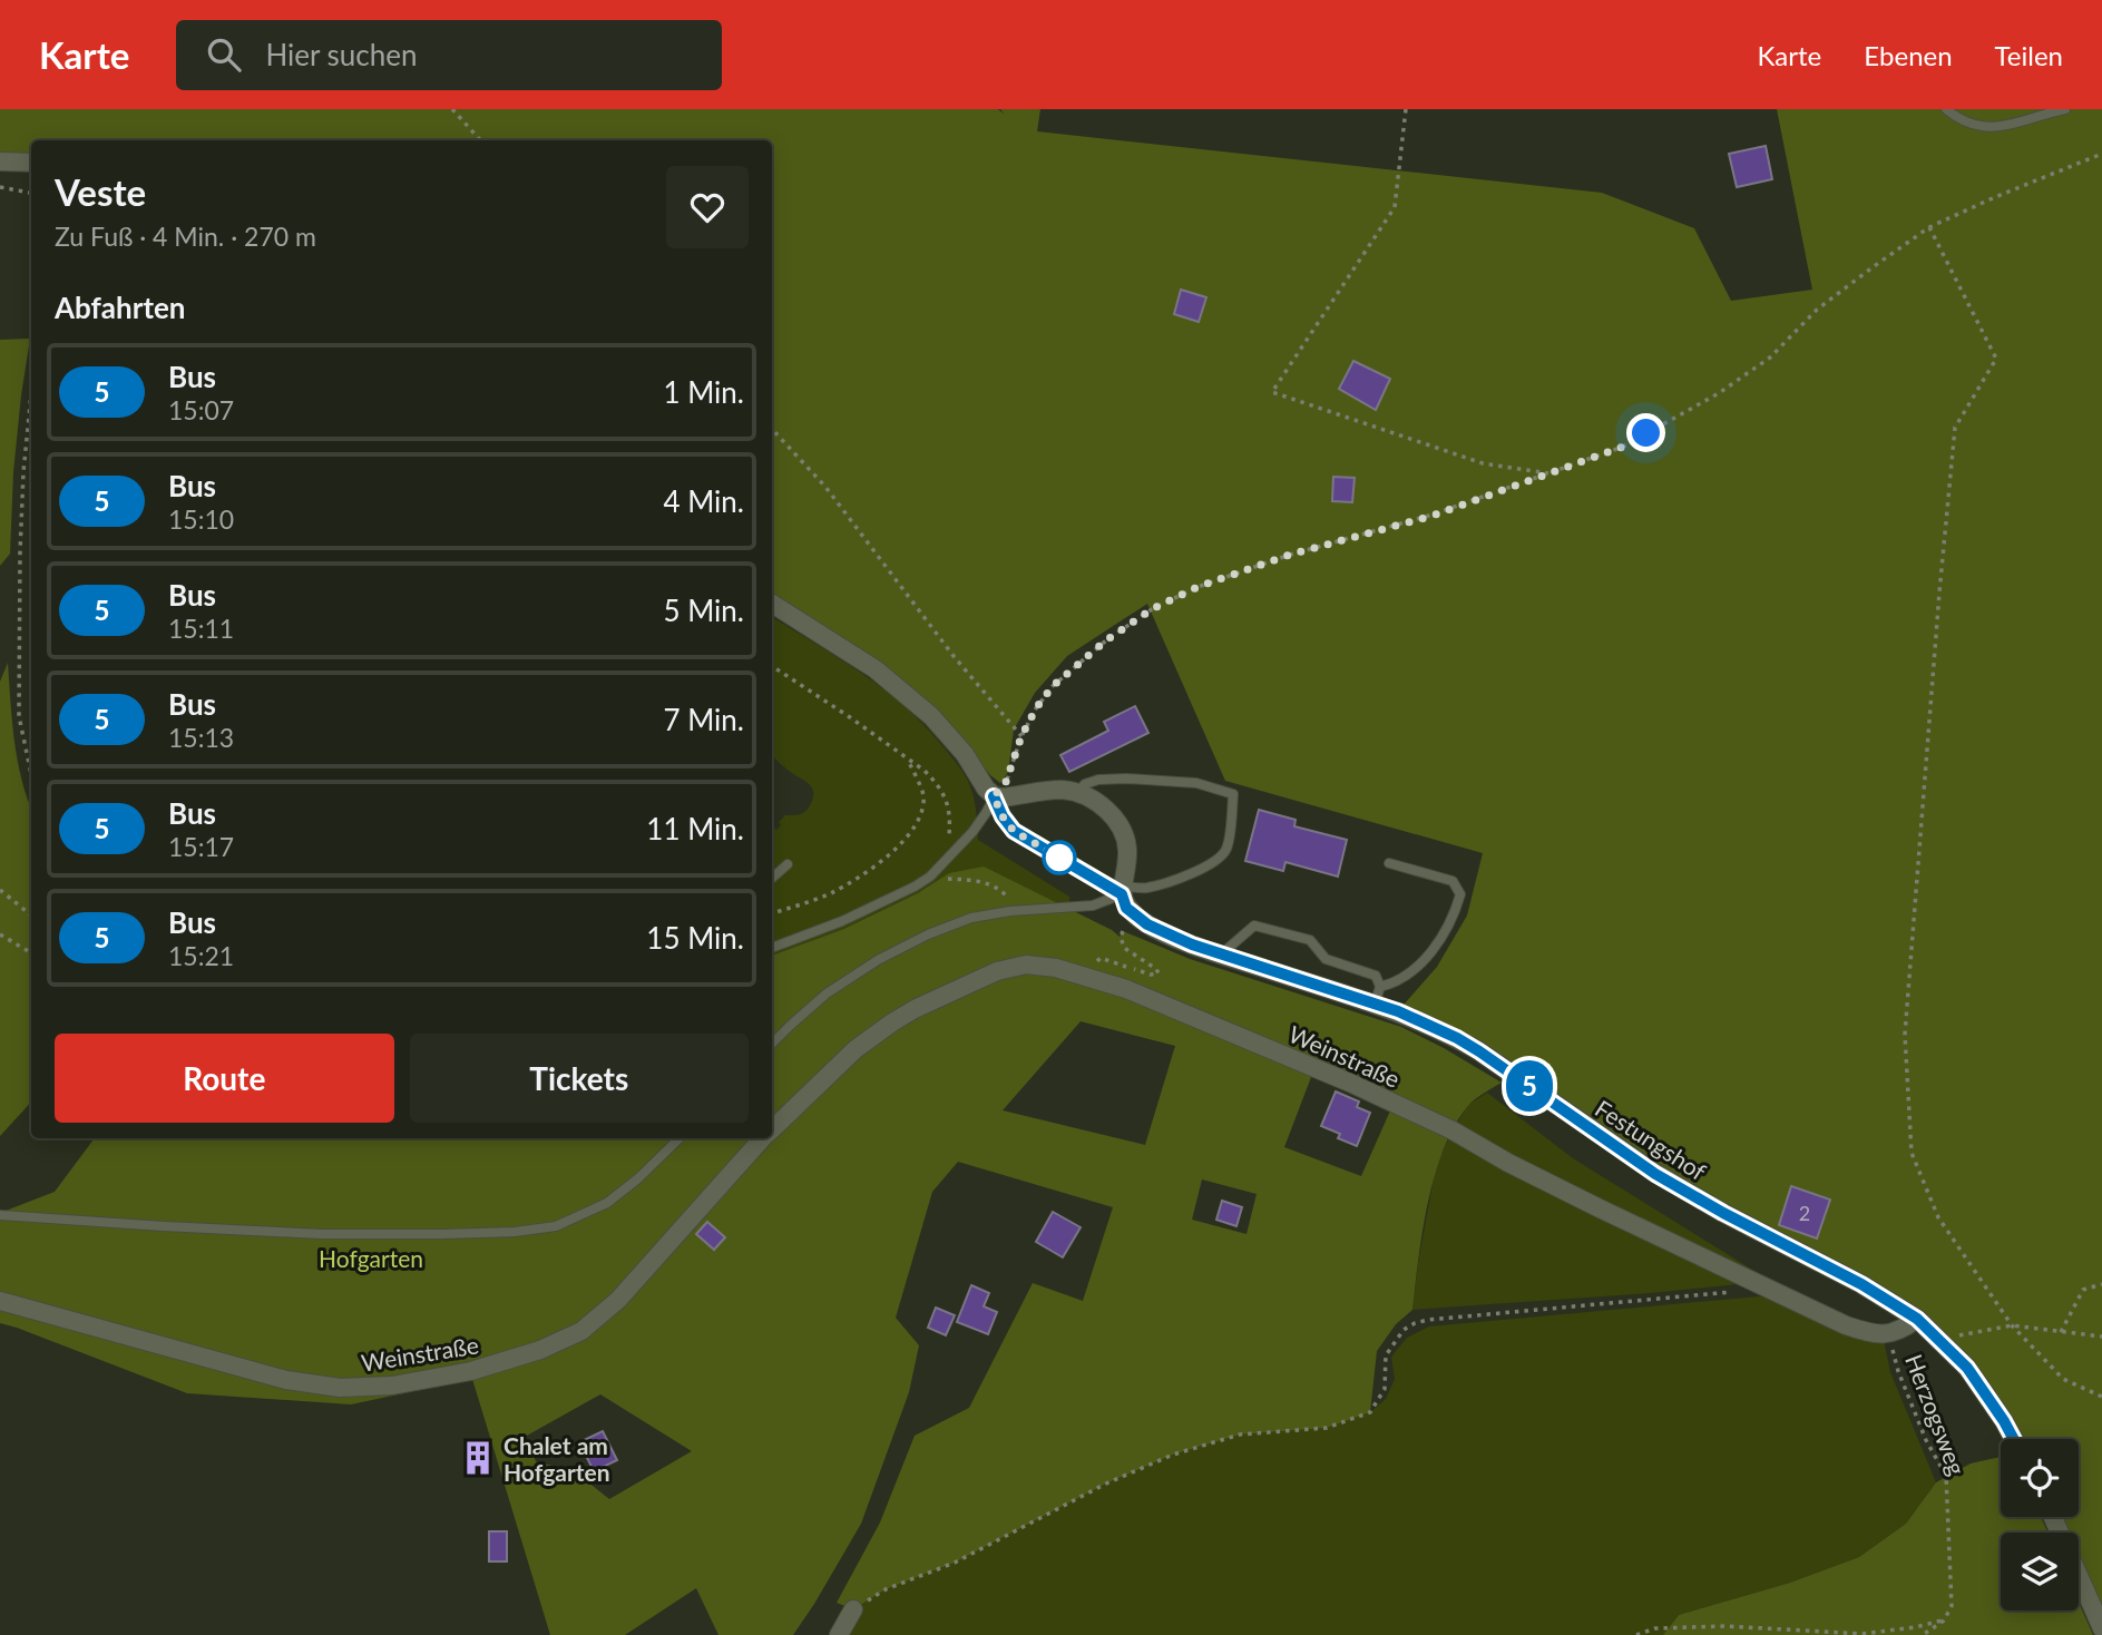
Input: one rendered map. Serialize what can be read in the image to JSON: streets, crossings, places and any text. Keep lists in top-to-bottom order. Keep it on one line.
{"streets":{"street":["Weinstraße","Festungshof"],"path":["Herzogsweg"]},"crossings":[["Weinstraße","Herzogsweg"]],"parks":["Hofgarten"],"places":{"building":["Chalet am Hofgarten"]},"lines":["bus line 5"],"house_numbers":["2"],"page":{"header":"Karte","search":"Hier suchen","nav":["Karte","Ebenen","Teilen"],"on_map":"5","heading":[["Veste","Zu Fuß · 4 Min. · 270 m"],"Abfahrten"],"list":[{"mark":"5","name":"Bus","note":"15:07","value":"1 Min."},{"mark":"5","name":"Bus","note":"15:10","value":"4 Min."},{"mark":"5","name":"Bus","note":"15:11","value":"5 Min."},{"mark":"5","name":"Bus","note":"15:13","value":"7 Min."},{"mark":"5","name":"Bus","note":"15:17","value":"11 Min."},{"mark":"5","name":"Bus","note":"15:21","value":"15 Min."}],"buttons":["Route","Tickets"]}}
